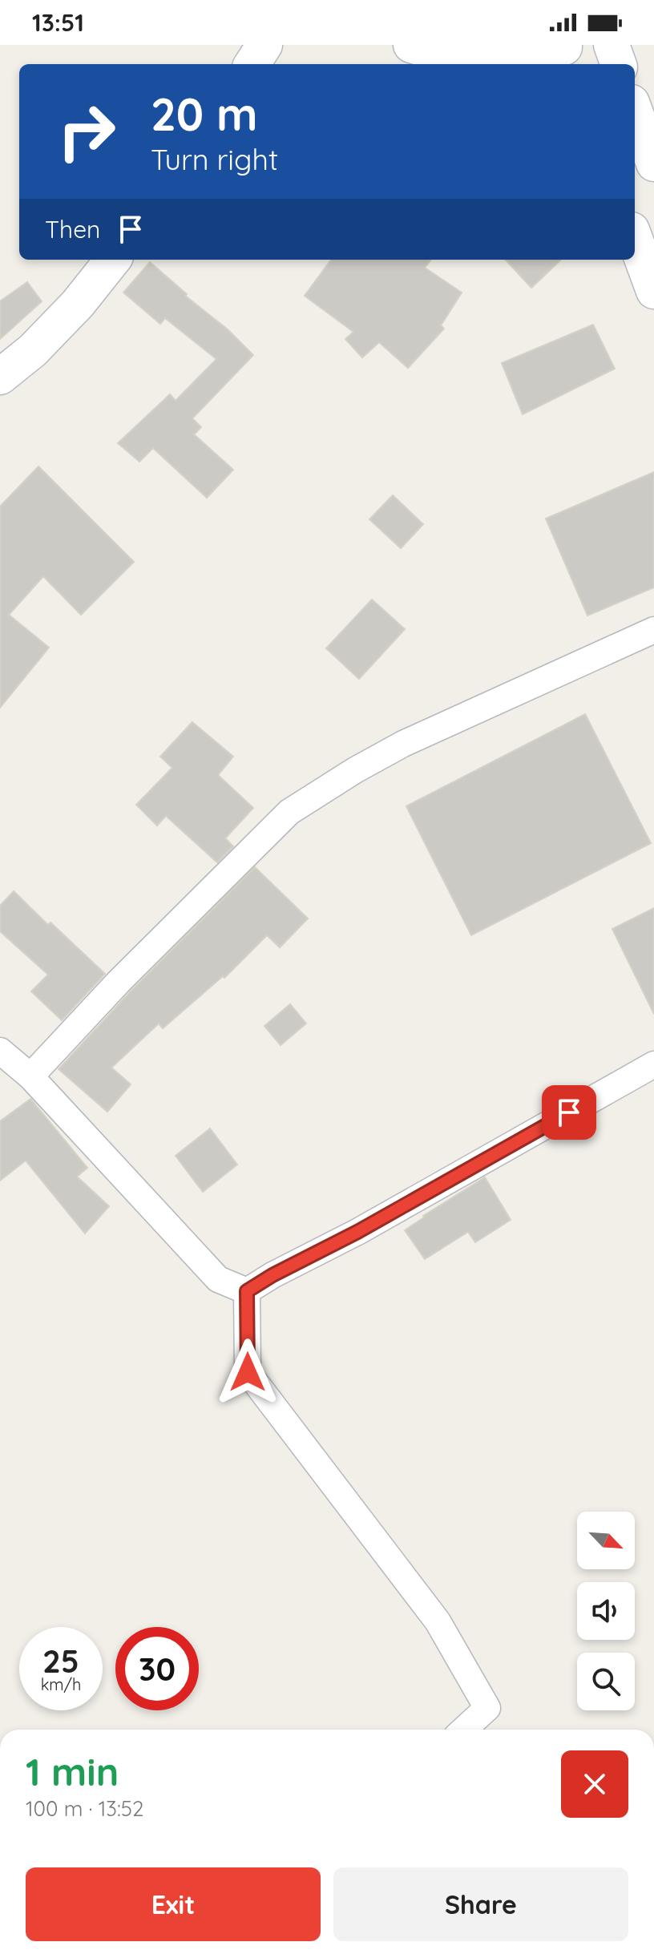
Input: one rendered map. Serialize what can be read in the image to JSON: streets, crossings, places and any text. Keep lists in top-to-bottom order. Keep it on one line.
{"north":"bottom right","page":{"status":"13:51","turn":["20 m","Turn right"],"then":"Then","speed":"25 km/h","limit":"30","heading":["1 min","100 m · 13:52"],"buttons":["Exit","Share"]}}
